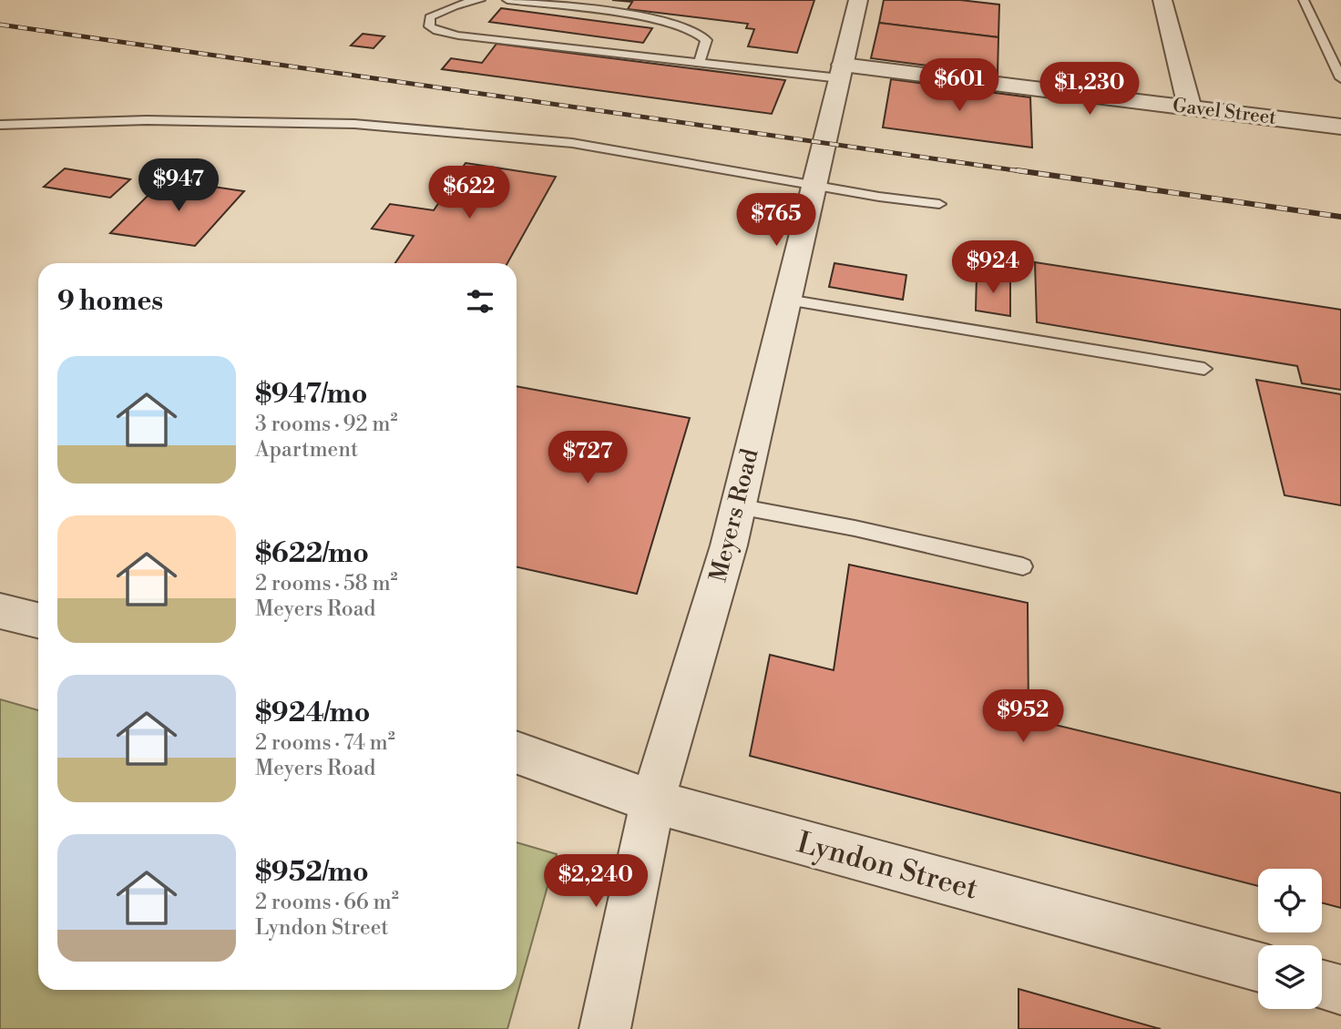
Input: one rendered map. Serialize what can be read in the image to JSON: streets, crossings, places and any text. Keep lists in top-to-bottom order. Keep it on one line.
{"streets":{"street":["Gavel Street","Meyers Road","Lyndon Street"]},"crossings":[["Gavel Street","Meyers Road"],["Meyers Road","Lyndon Street"]],"page":{"price":["$601","$1,230","$947","$622","$765","$924","$727","$952","$2,240"],"heading":"9 homes","list":[{"name":"$947/mo","note":"3 rooms · 92 m² · Apartment"},{"name":"$622/mo","note":"2 rooms · 58 m² · Meyers Road"},{"name":"$924/mo","note":"2 rooms · 74 m² · Meyers Road"},{"name":"$952/mo","note":"2 rooms · 66 m² · Lyndon Street"}]}}
